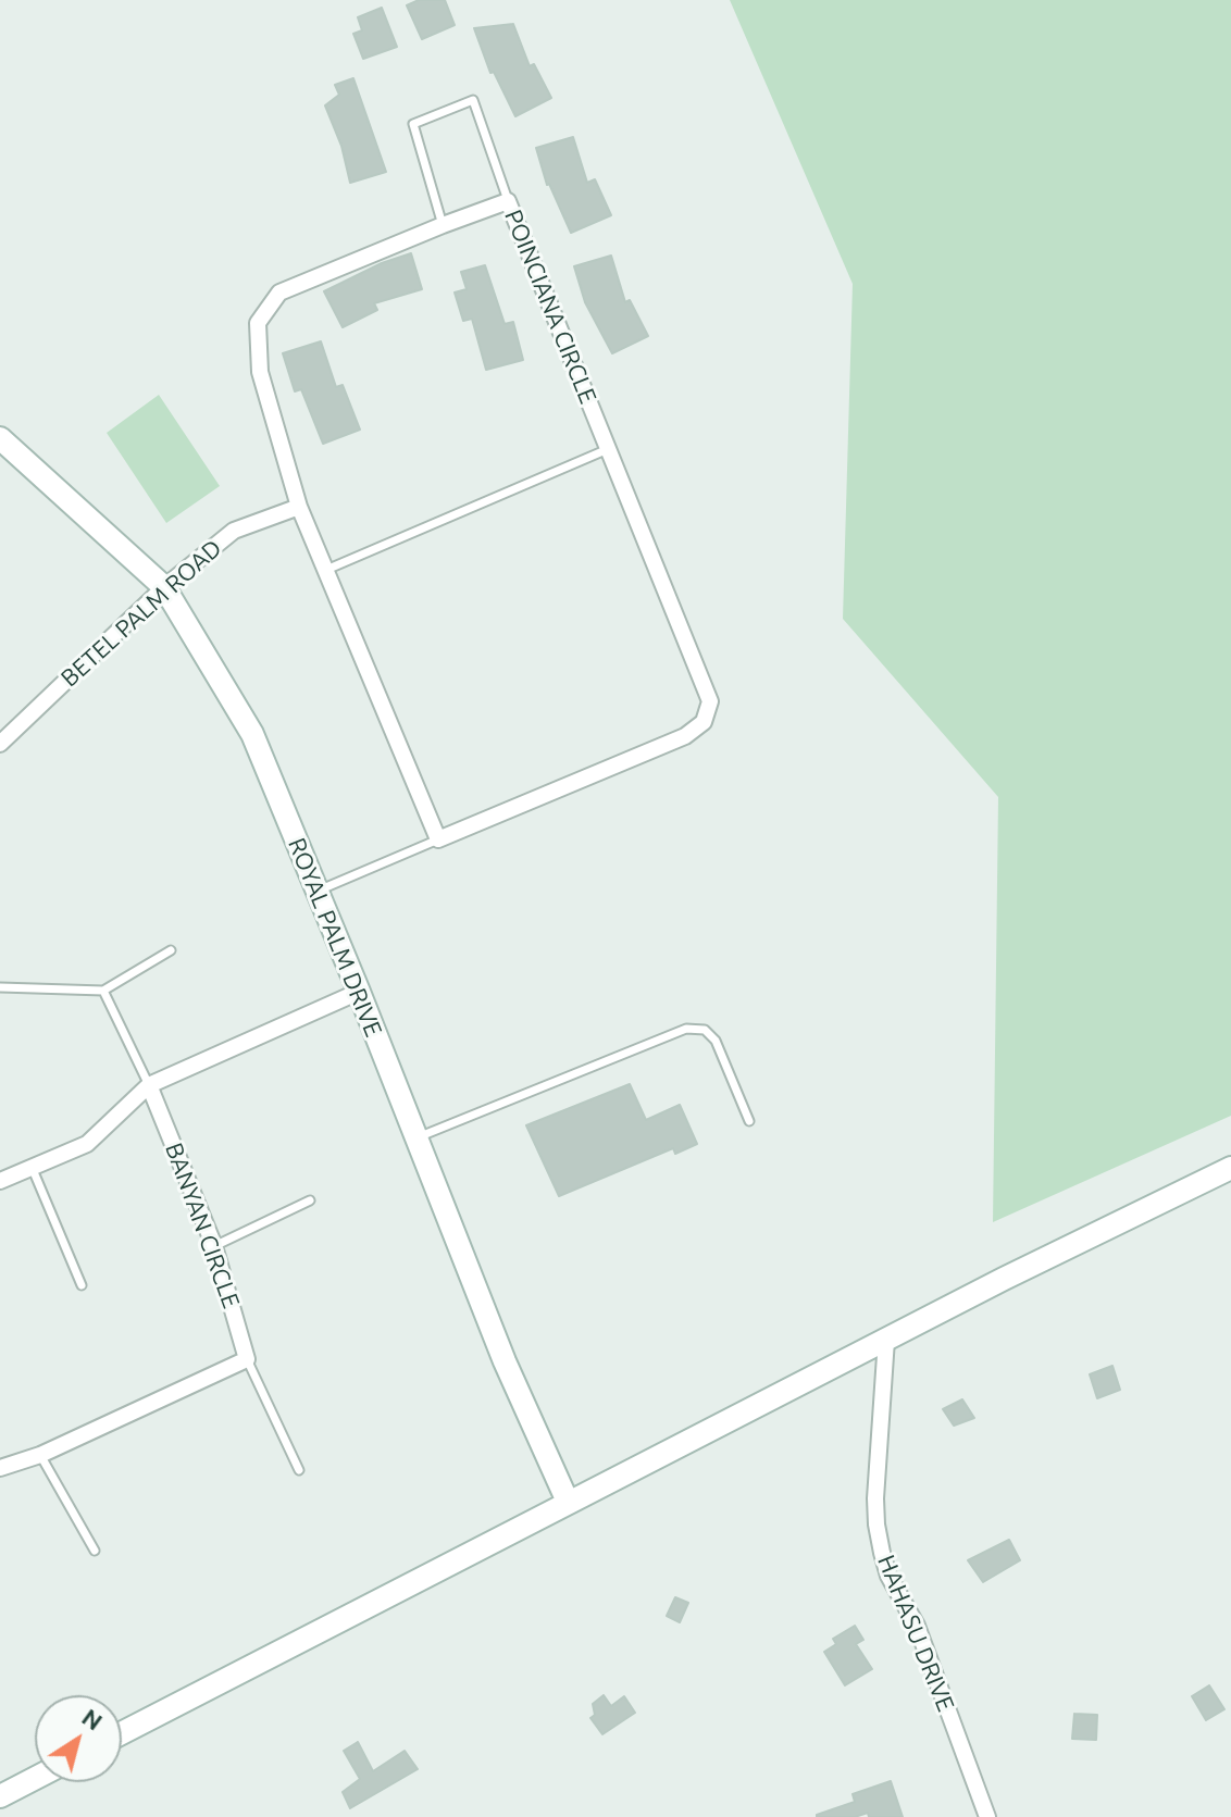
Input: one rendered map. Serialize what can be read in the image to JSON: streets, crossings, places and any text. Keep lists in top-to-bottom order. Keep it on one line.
{"streets":{"main road":["ROYAL PALM DRIVE"],"street":["POINCIANA CIRCLE","BETEL PALM ROAD","BANYAN CIRCLE","HAHASU DRIVE"]},"crossings":[["POINCIANA CIRCLE","BETEL PALM ROAD"],["BETEL PALM ROAD","ROYAL PALM DRIVE"]],"north":"top right"}
